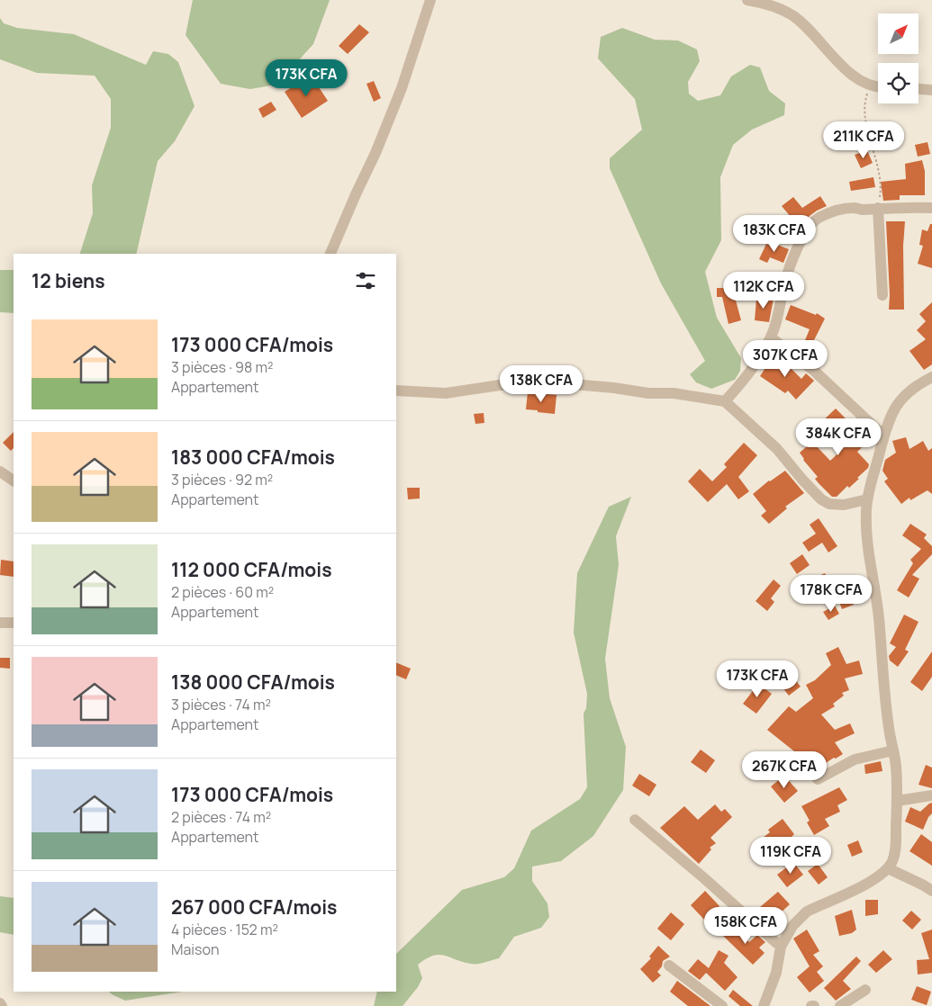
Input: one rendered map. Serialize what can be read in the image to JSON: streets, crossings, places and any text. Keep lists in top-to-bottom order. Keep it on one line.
{"north":"top right","page":{"price":["173K CFA","211K CFA","183K CFA","112K CFA","307K CFA","138K CFA","384K CFA","178K CFA","173K CFA","267K CFA","119K CFA","158K CFA"],"heading":"12 biens","list":[{"name":"173 000 CFA/mois","note":"3 pièces · 98 m² · Appartement"},{"name":"183 000 CFA/mois","note":"3 pièces · 92 m² · Appartement"},{"name":"112 000 CFA/mois","note":"2 pièces · 60 m² · Appartement"},{"name":"138 000 CFA/mois","note":"3 pièces · 74 m² · Appartement"},{"name":"173 000 CFA/mois","note":"2 pièces · 74 m² · Appartement"},{"name":"267 000 CFA/mois","note":"4 pièces · 152 m² · Maison"}]}}
